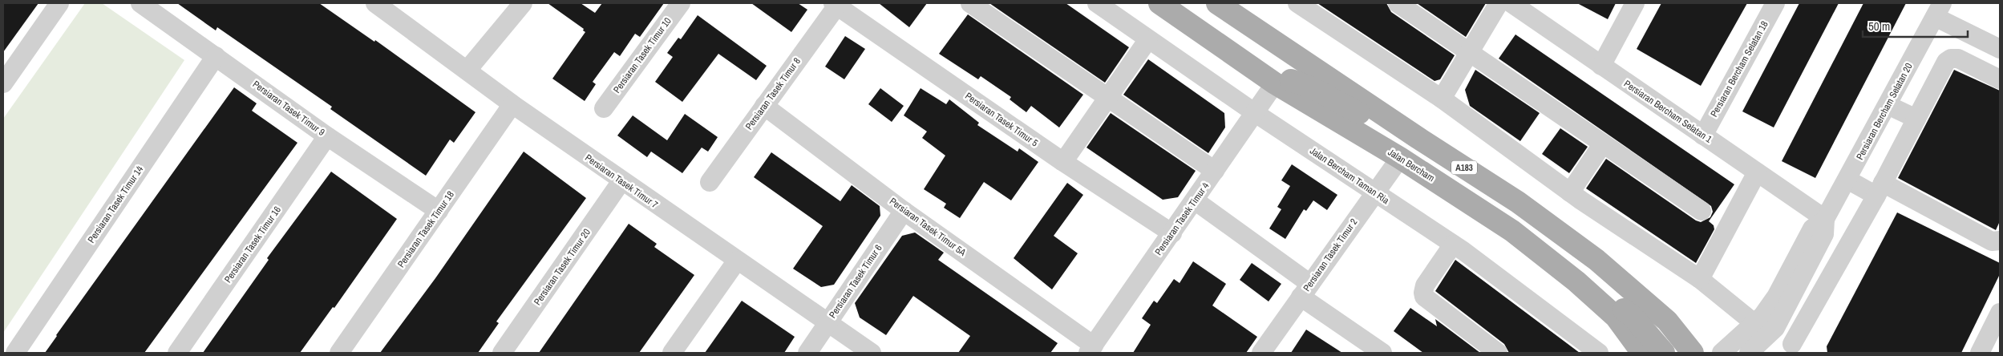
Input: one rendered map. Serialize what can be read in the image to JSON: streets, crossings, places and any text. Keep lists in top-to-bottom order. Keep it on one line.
{"streets":{"main road":["Jalan Bercham","A183"],"street":["Persiaran Tasek Timur 10","Persiaran Bercham Selatan 18","Persiaran Tasek Timur 8","Persiaran Tasek Timur 9","Persiaran Bercham Selatan 1","Persiaran Bercham Selatan 20","Persiaran Tasek Timur 5","Jalan Bercham Taman Ria","Persiaran Tasek Timur 7","Persiaran Tasek Timur 14","Persiaran Tasek Timur 4","Persiaran Tasek Timur 5A","Persiaran Tasek Timur 18","Persiaran Tasek Timur 16","Persiaran Tasek Timur 2","Persiaran Tasek Timur 20","Persiaran Tasek Timur 6"]},"crossings":[["Persiaran Bercham Selatan 18","Persiaran Bercham Selatan 1"],["Persiaran Tasek Timur 8","Persiaran Tasek Timur 5"],["Persiaran Tasek Timur 8","Persiaran Tasek Timur 5A"],["Persiaran Tasek Timur 9","Persiaran Tasek Timur 14"],["Persiaran Tasek Timur 9","Persiaran Tasek Timur 18"],["Persiaran Tasek Timur 9","Persiaran Tasek Timur 16"],["Persiaran Bercham Selatan 1","Persiaran Bercham Selatan 20"],["Persiaran Tasek Timur 5","Persiaran Tasek Timur 4"],["Jalan Bercham","Persiaran Tasek Timur 4"],["Jalan Bercham","Persiaran Tasek Timur 2"],["Jalan Bercham Taman Ria","Persiaran Tasek Timur 4"],["Jalan Bercham Taman Ria","Persiaran Tasek Timur 2"],["Persiaran Tasek Timur 7","Persiaran Tasek Timur 18"],["Persiaran Tasek Timur 7","Persiaran Tasek Timur 20"],["Persiaran Tasek Timur 7","Persiaran Tasek Timur 6"],["Persiaran Tasek Timur 4","Persiaran Tasek Timur 5A"],["Persiaran Tasek Timur 5A","Persiaran Tasek Timur 6"]],"scale_bar":"50 m"}
